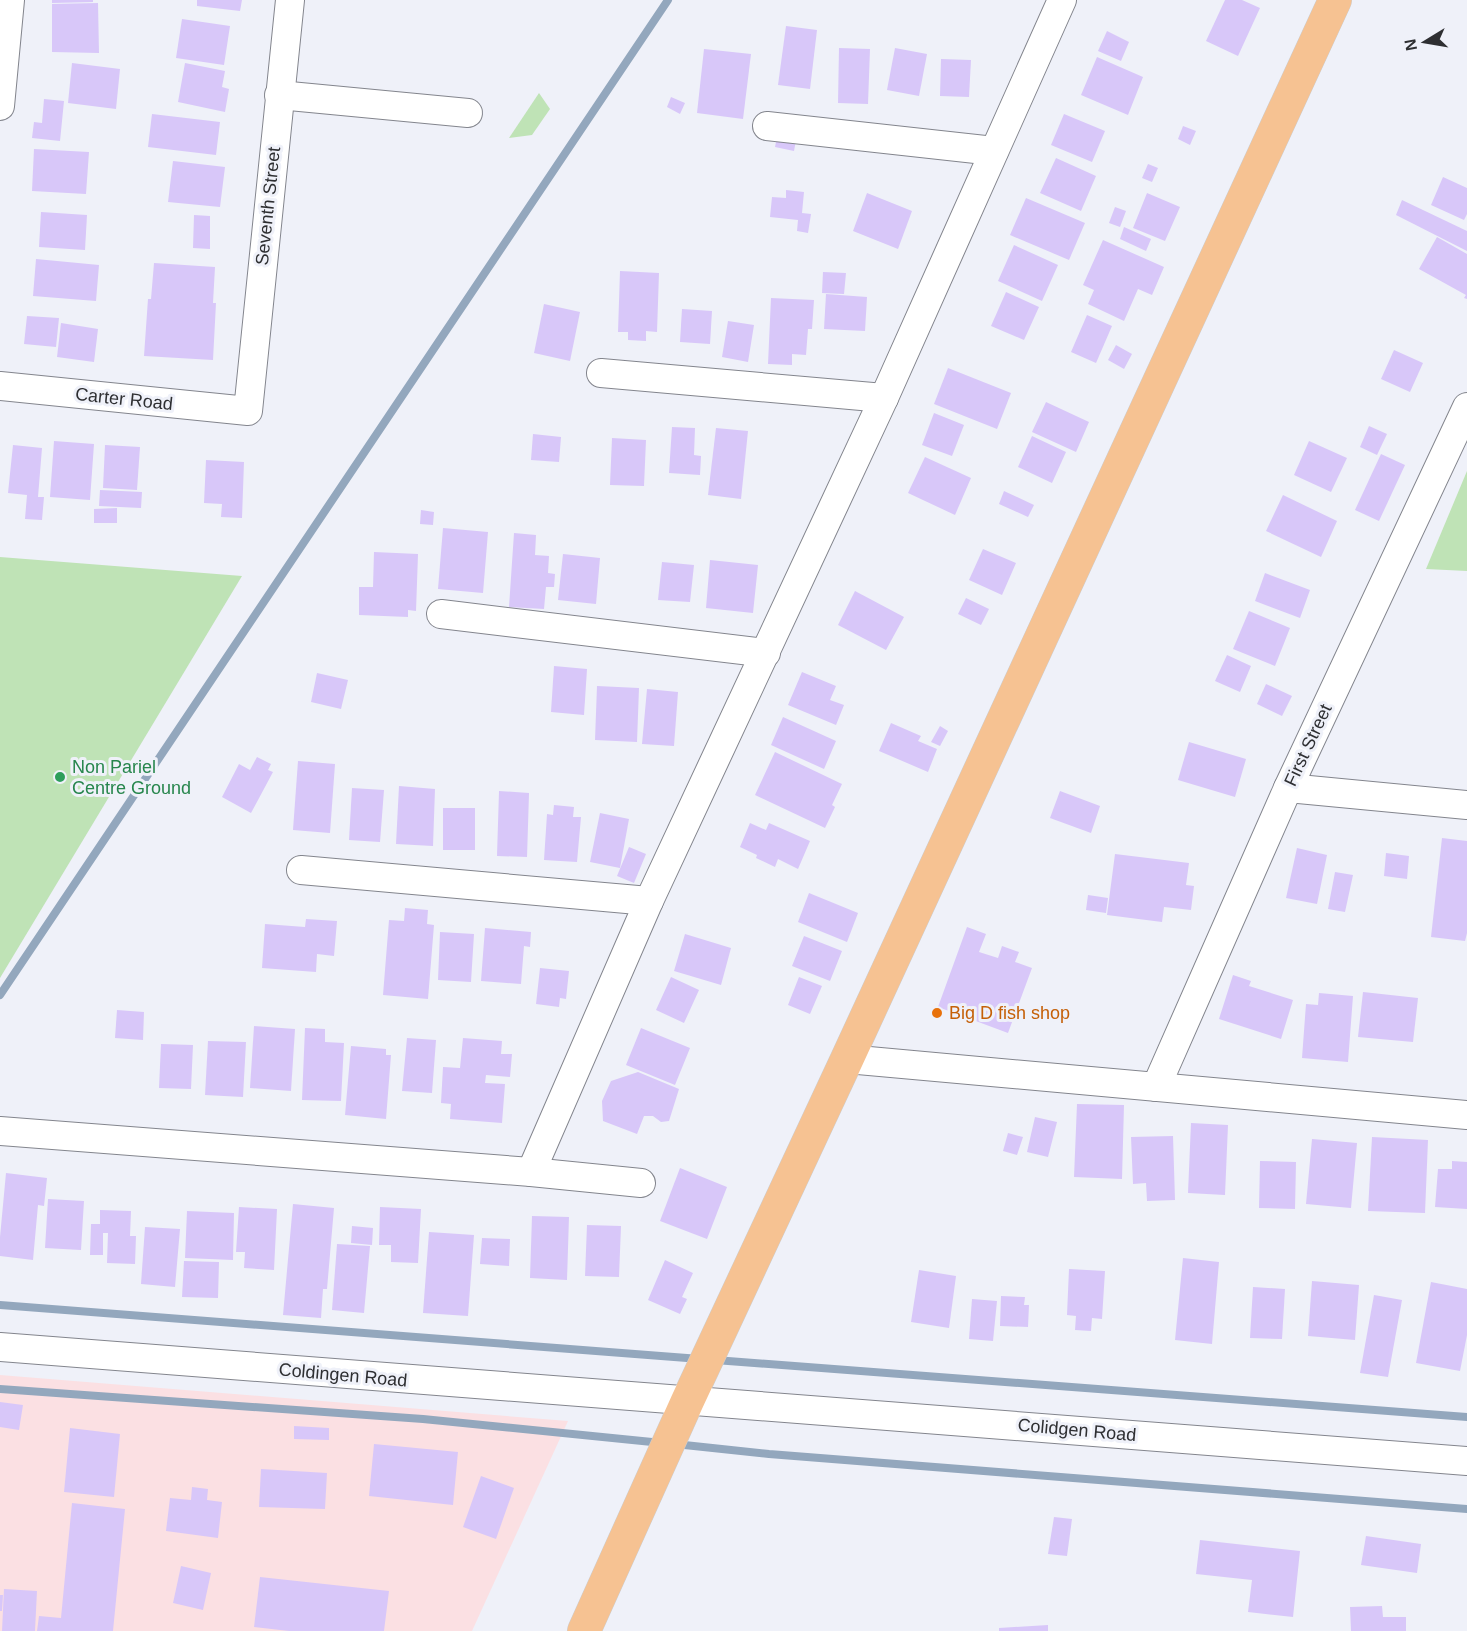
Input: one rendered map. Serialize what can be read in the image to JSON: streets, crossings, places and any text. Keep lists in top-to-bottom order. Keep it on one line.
{"streets":{"street":["Seventh Street","Carter Road","First Street","Coldingen Road","Colidgen Road"]},"crossings":[["Seventh Street","Carter Road"],["Coldingen Road","Colidgen Road"]],"places":["Non Pariel Centre Ground","Big D fish shop"],"north":"left"}
